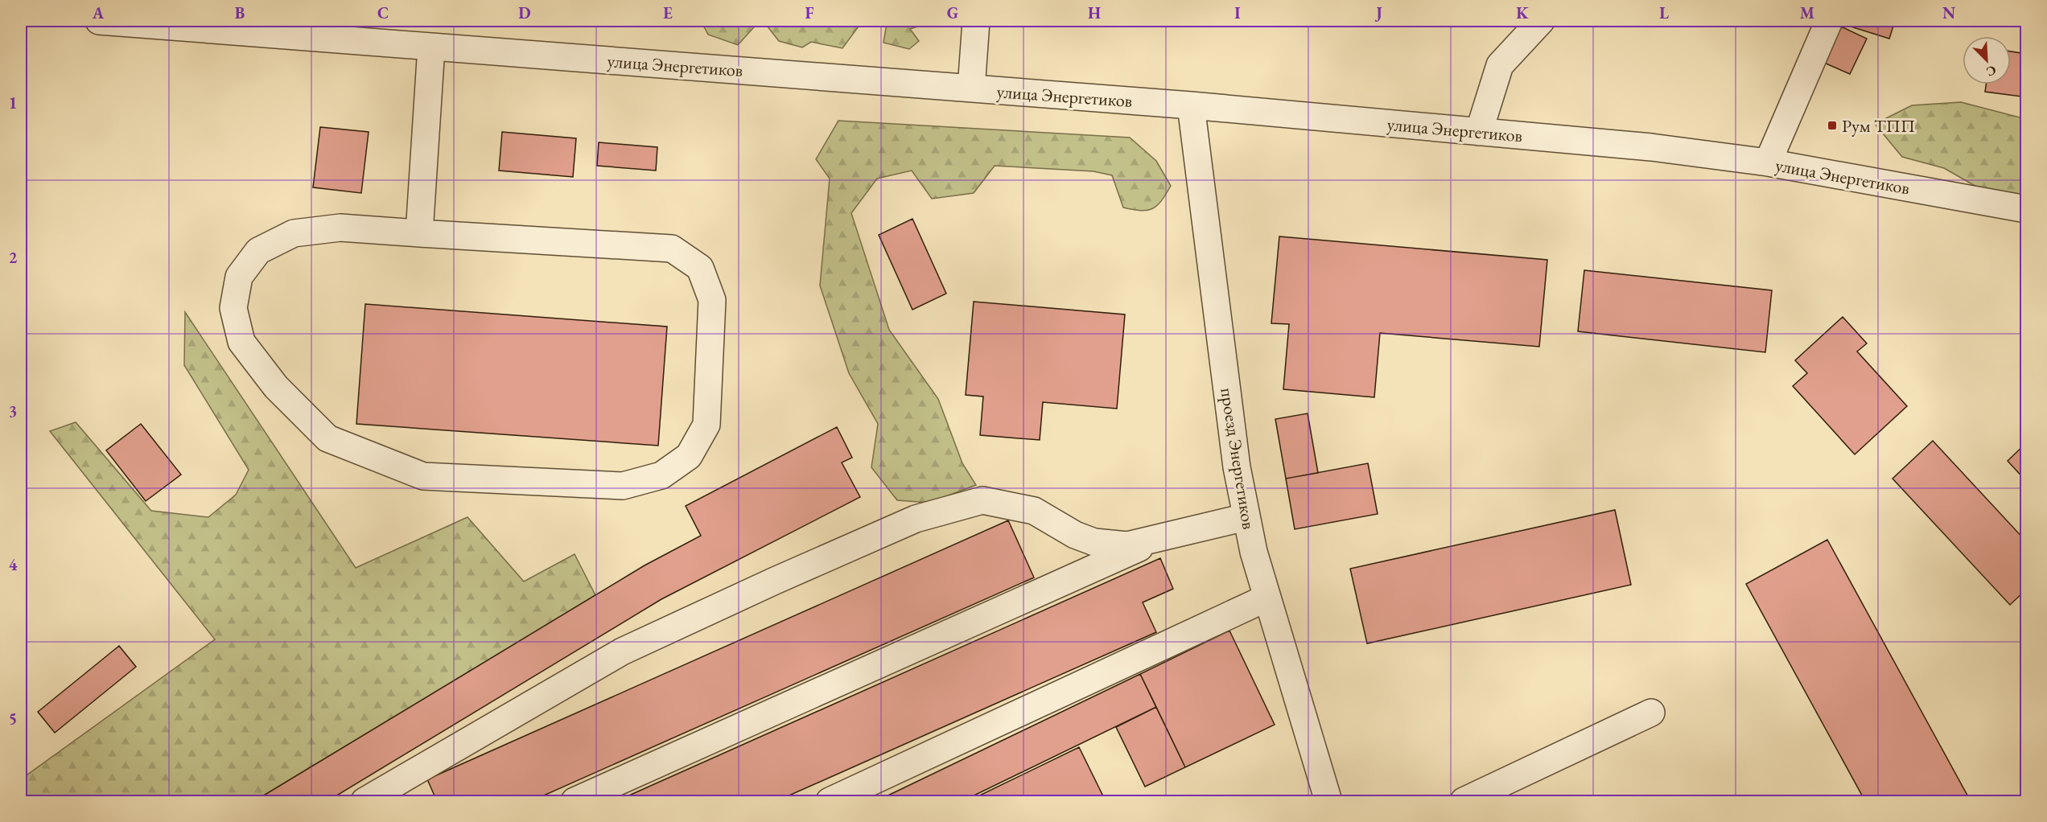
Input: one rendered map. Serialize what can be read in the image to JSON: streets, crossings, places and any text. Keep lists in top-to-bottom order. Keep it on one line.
{"streets":{"street":["улица Энергетиков","проезд Энергетиков"]},"crossings":[["улица Энергетиков","проезд Энергетиков"]],"places":{"transit":["Рум ТПП"]},"north":"bottom right","grid":{"columns":["A","B","C","D","E","F","G","H","I","J","K","L","M","N"],"rows":["1","2","3","4","5"]}}
